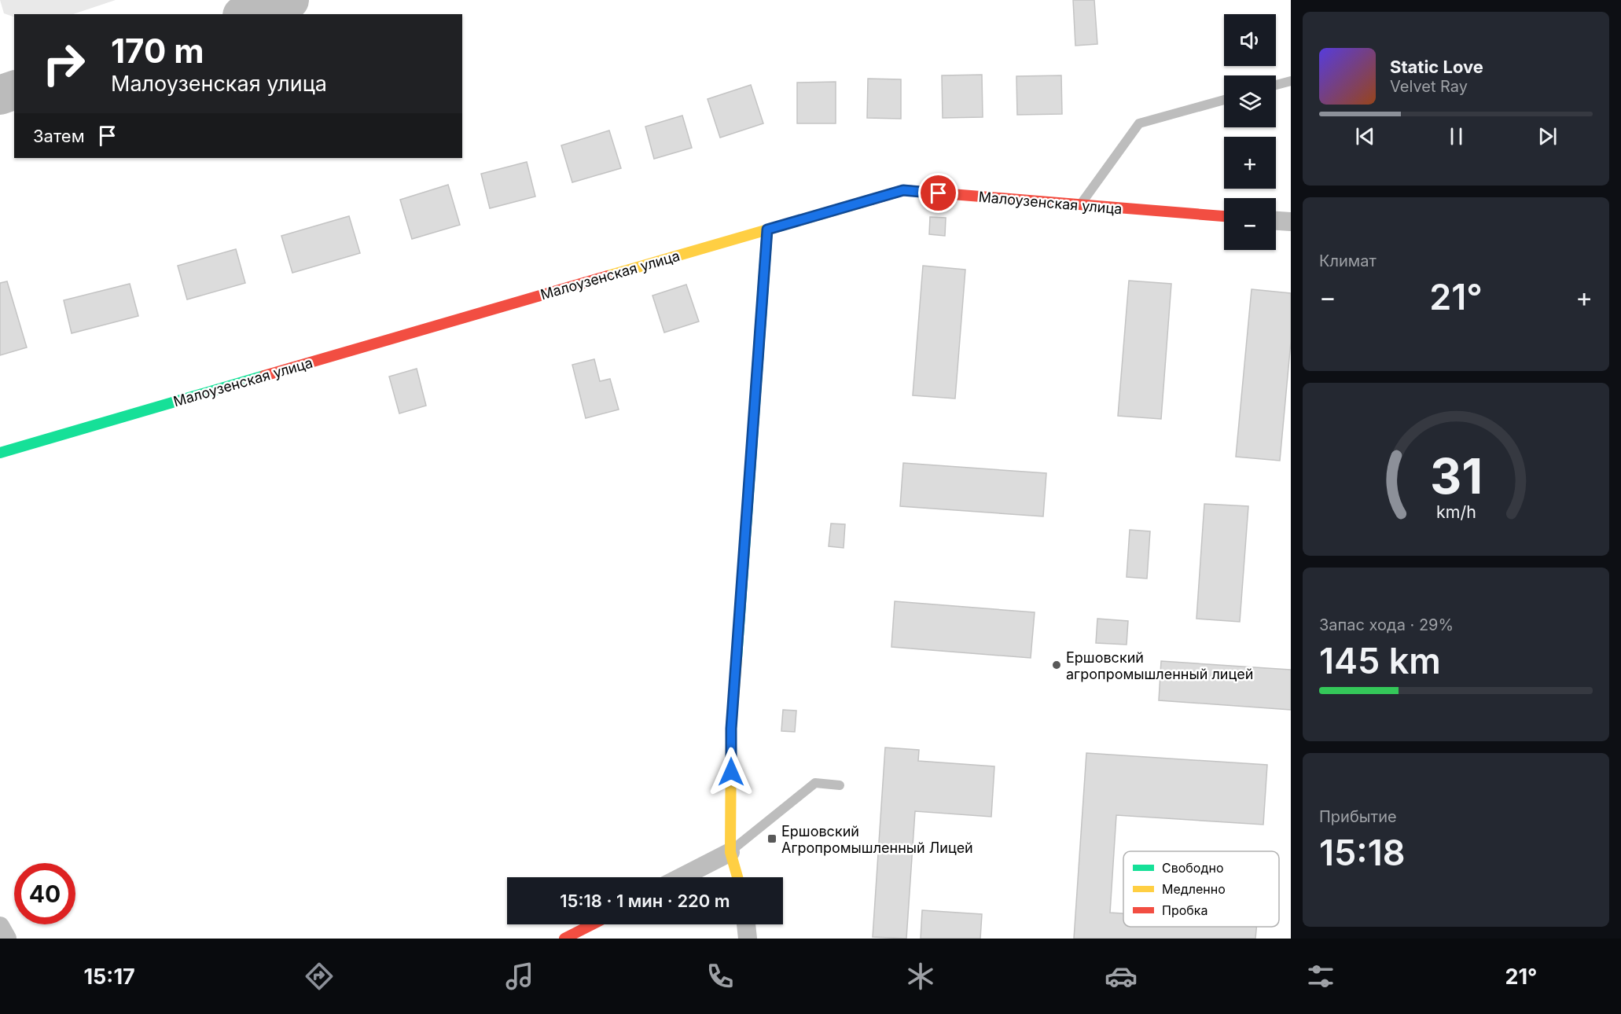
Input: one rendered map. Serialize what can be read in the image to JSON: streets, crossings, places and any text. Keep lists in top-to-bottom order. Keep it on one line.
{"streets":{"street":["Малоузенская улица"]},"places":{"other":["Ершовский агропромышленный лицей"],"transit":["Ершовский Агропромышленный Лицей"]},"legend":["Свободно","Медленно","Пробка"],"page":{"map_buttons":["+","−"],"turn":["170 m","Малоузенская улица"],"song":["Static Love","Velvet Ray"],"then":"Затем","tile":["Климат",["Запас хода · 29%","145 km"],["Прибытие","15:18"]],"heat":["−","21°","+"],"limit":"40","trip":"15:18 · 1 мин · 220 m","tabs":["15:17","21°"],"gauge":["31","km/h"]}}
